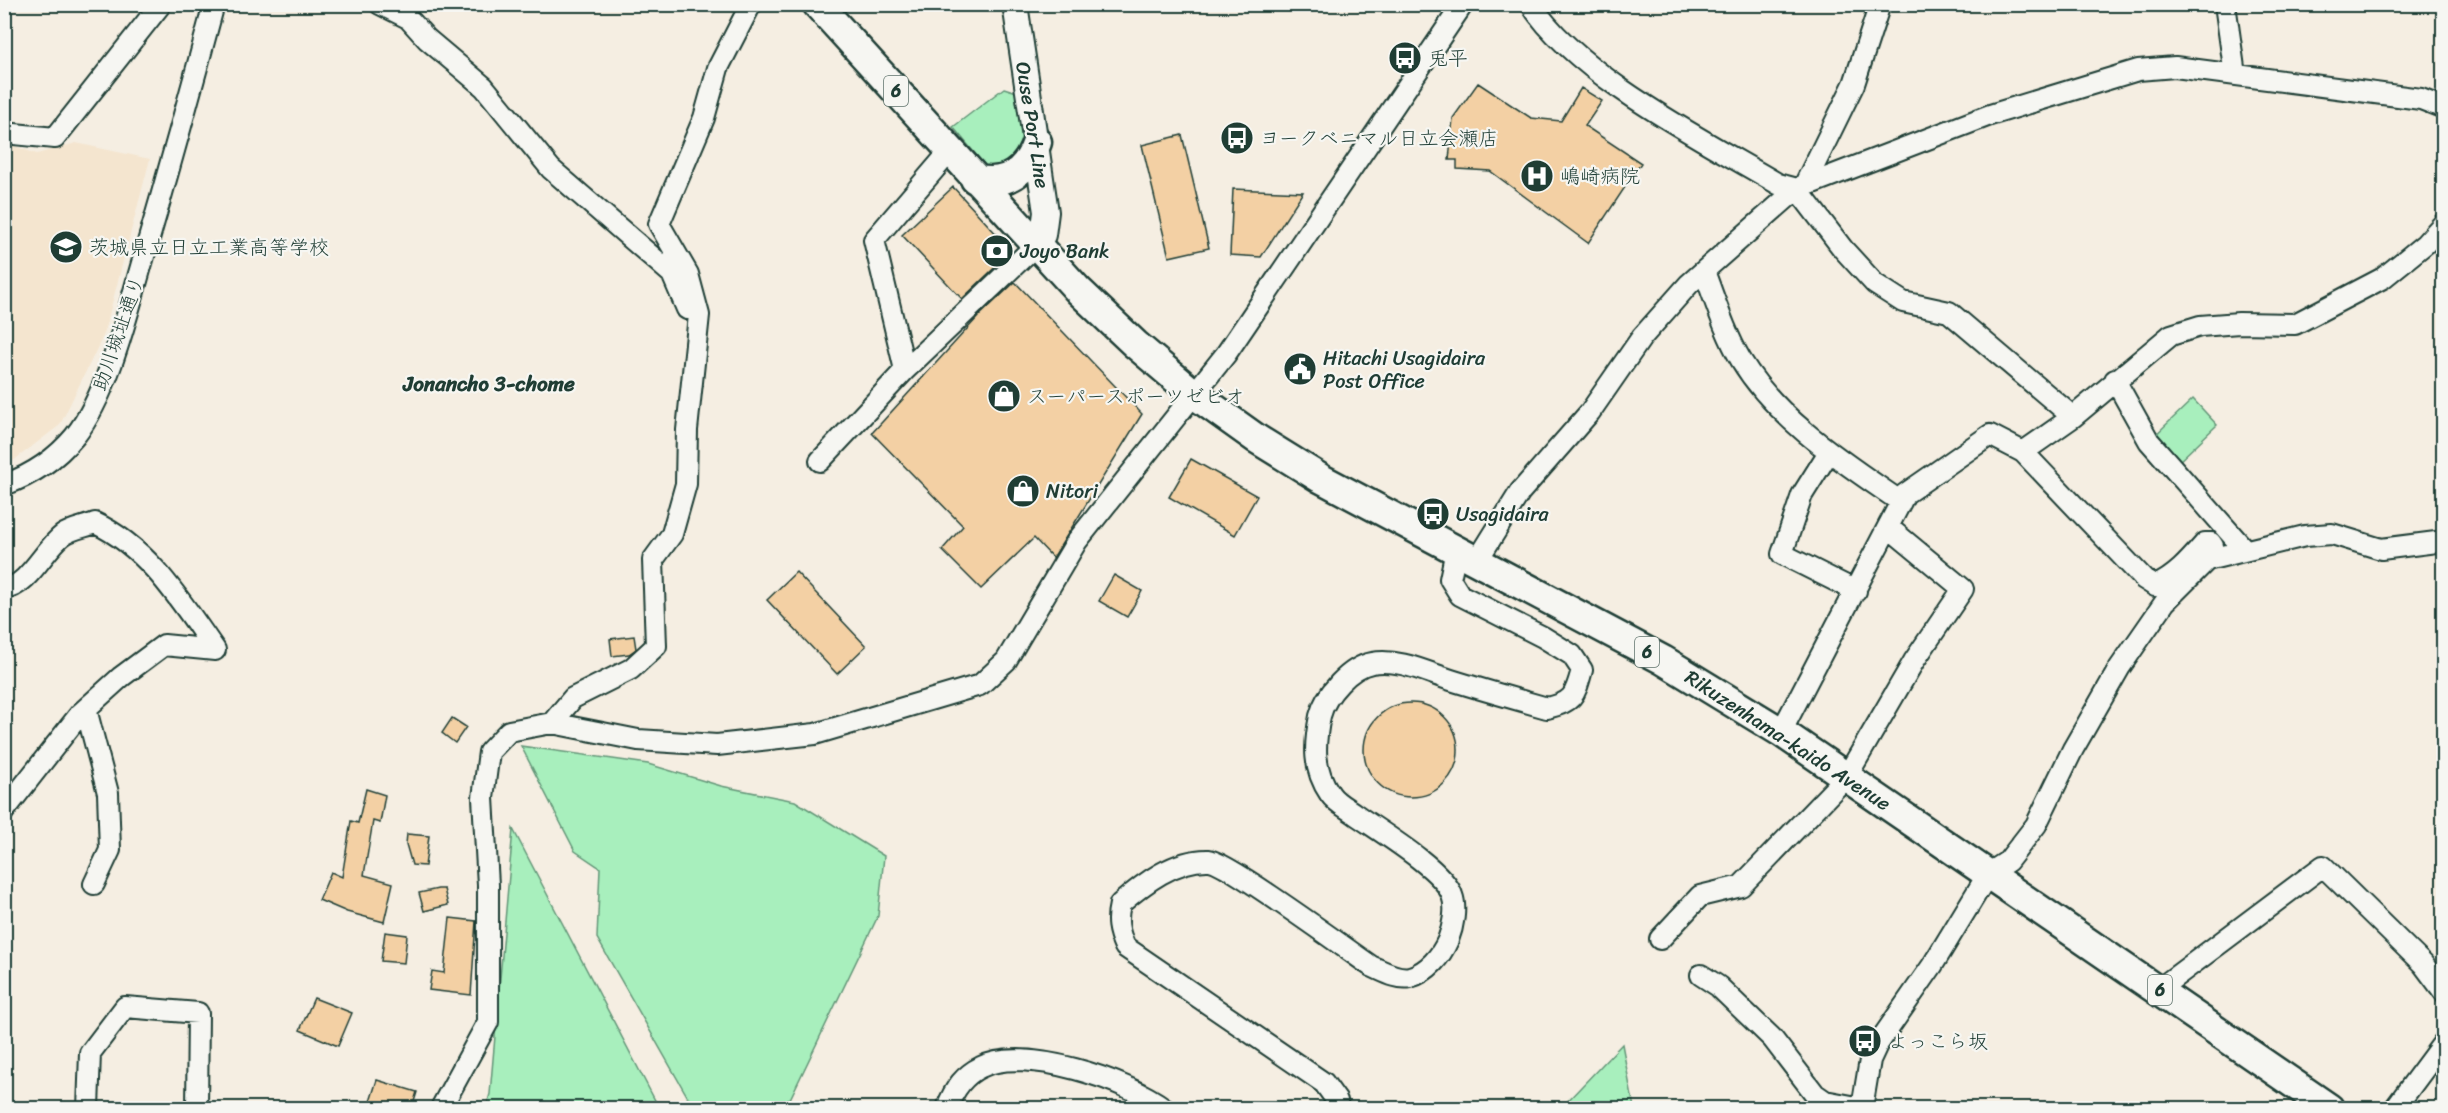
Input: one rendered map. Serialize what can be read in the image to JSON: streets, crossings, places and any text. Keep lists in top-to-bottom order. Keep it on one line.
{"streets":{"highway":["6","Rikuzenhama-kaido Avenue"],"main road":["Ouse Port Line"],"street":["助川城址通り"]},"crossings":[["Ouse Port Line","Rikuzenhama-kaido Avenue"]],"districts":["Jonancho 3-chome"],"places":{"bus stop":["兎平","ヨークベニマル日立会瀬店","Usagidaira","よっこら坂"],"hospital":["嶋崎病院"],"school or university":["茨城県立日立工業高等学校"],"bank":["Joyo Bank"],"public building":["Hitachi Usagidaira Post Office"],"shop":["スーパースポーツゼビオ","Nitori"]}}
